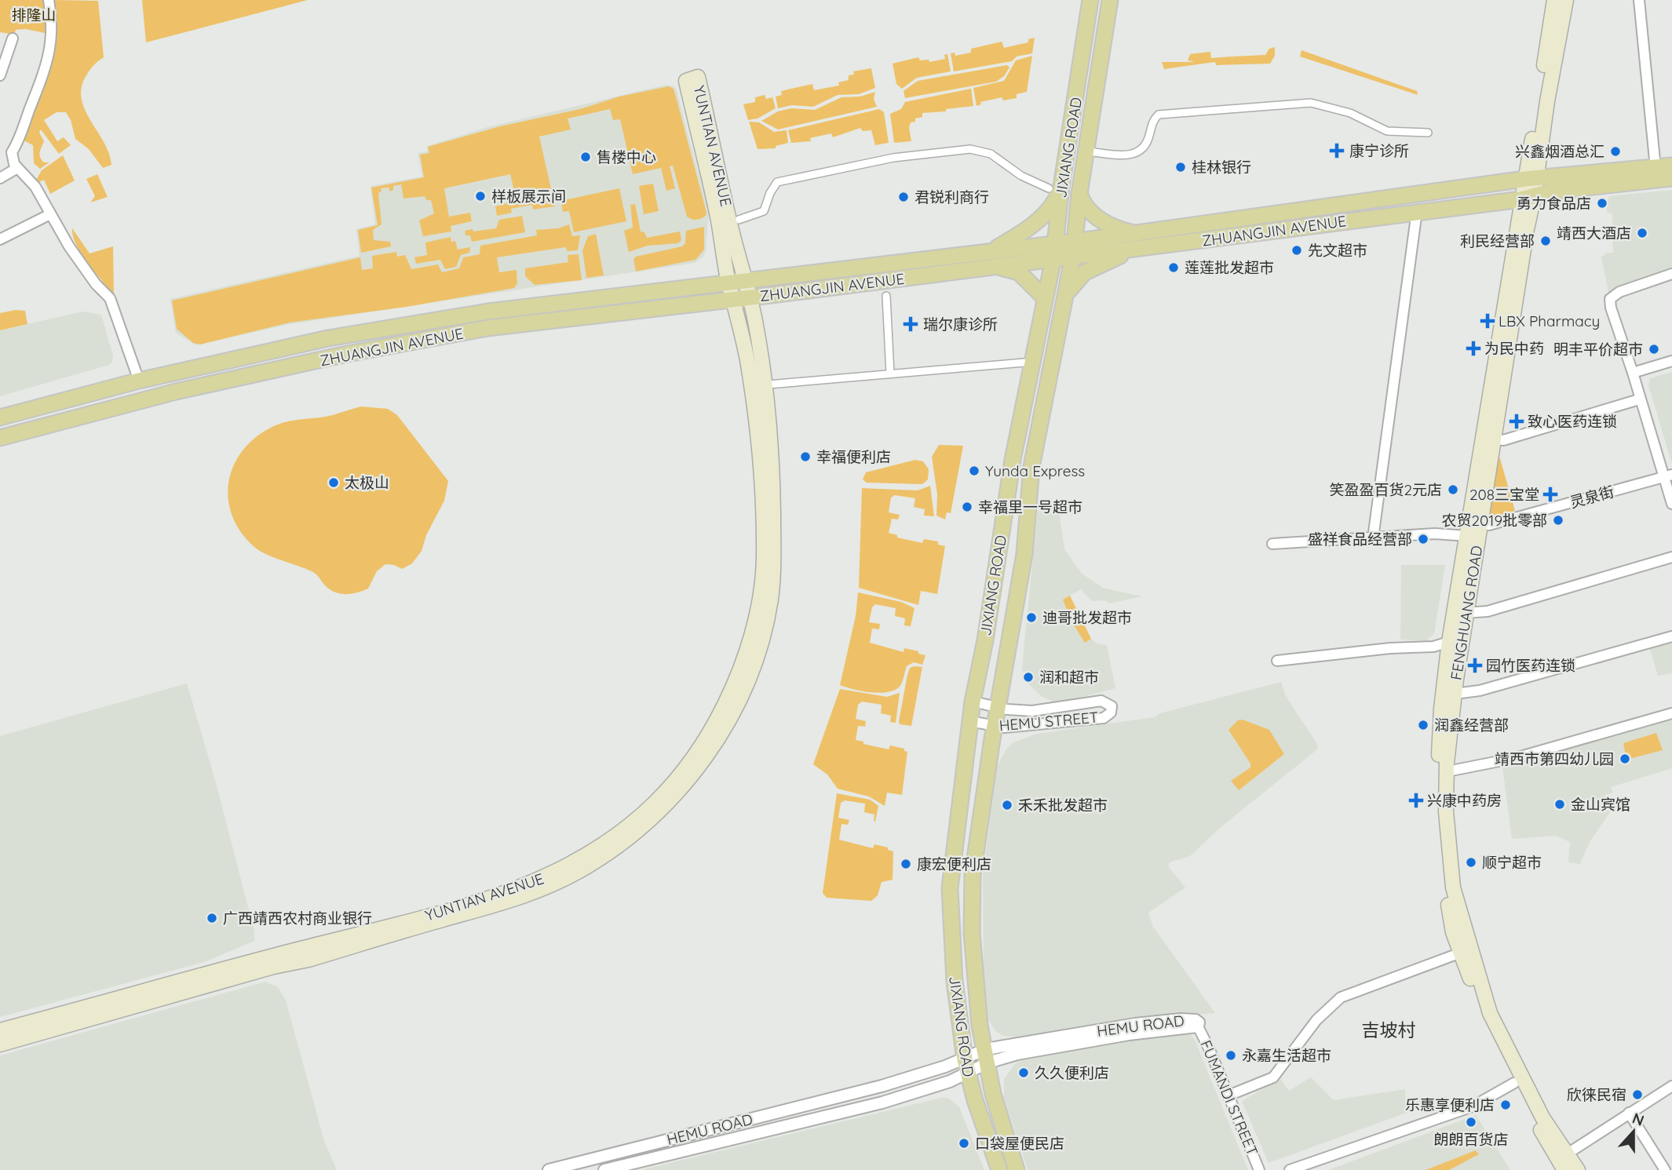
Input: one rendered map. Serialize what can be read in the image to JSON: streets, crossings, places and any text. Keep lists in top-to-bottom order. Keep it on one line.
{"streets":{"main road":["YUNTIAN AVENUE","JIXIANG ROAD","ZHUANGJIN AVENUE","FENGHUANG ROAD"],"street":["灵泉街","HEMU STREET","HEMU ROAD","FUMANDI STREET"]},"crossings":[["YUNTIAN AVENUE","ZHUANGJIN AVENUE"],["JIXIANG ROAD","ZHUANGJIN AVENUE"],["JIXIANG ROAD","HEMU STREET"],["JIXIANG ROAD","HEMU ROAD"],["ZHUANGJIN AVENUE","FENGHUANG ROAD"],["灵泉街","FENGHUANG ROAD"],["HEMU ROAD","FUMANDI STREET"]],"districts":["吉坡村"],"parks":["排隆山"],"places":{"health":["康宁诊所","LBX Pharmacy","瑞尔康诊所","为民中药","致心医药连锁","208三宝堂","园竹医药连锁","兴康中药房"],"other":["兴鑫烟酒总汇","售楼中心","桂林银行","样板展示间","君锐利商行","勇力食品店","靖西大酒店","利民经营部","先文超市","莲莲批发超市","明丰平价超市","幸福便利店","Yunda Express","太极山","笑盈盈百货2元店","幸福里一号超市","农贸2019批零部","盛祥食品经营部","迪哥批发超市","润和超市","润鑫经营部","靖西市第四幼儿园","金山宾馆","禾禾批发超市","顺宁超市","康宏便利店","广西靖西农村商业银行","永嘉生活超市","久久便利店","欣徕民宿","乐惠享便利店","朗朗百货店","口袋屋便民店"]},"north":"top"}
